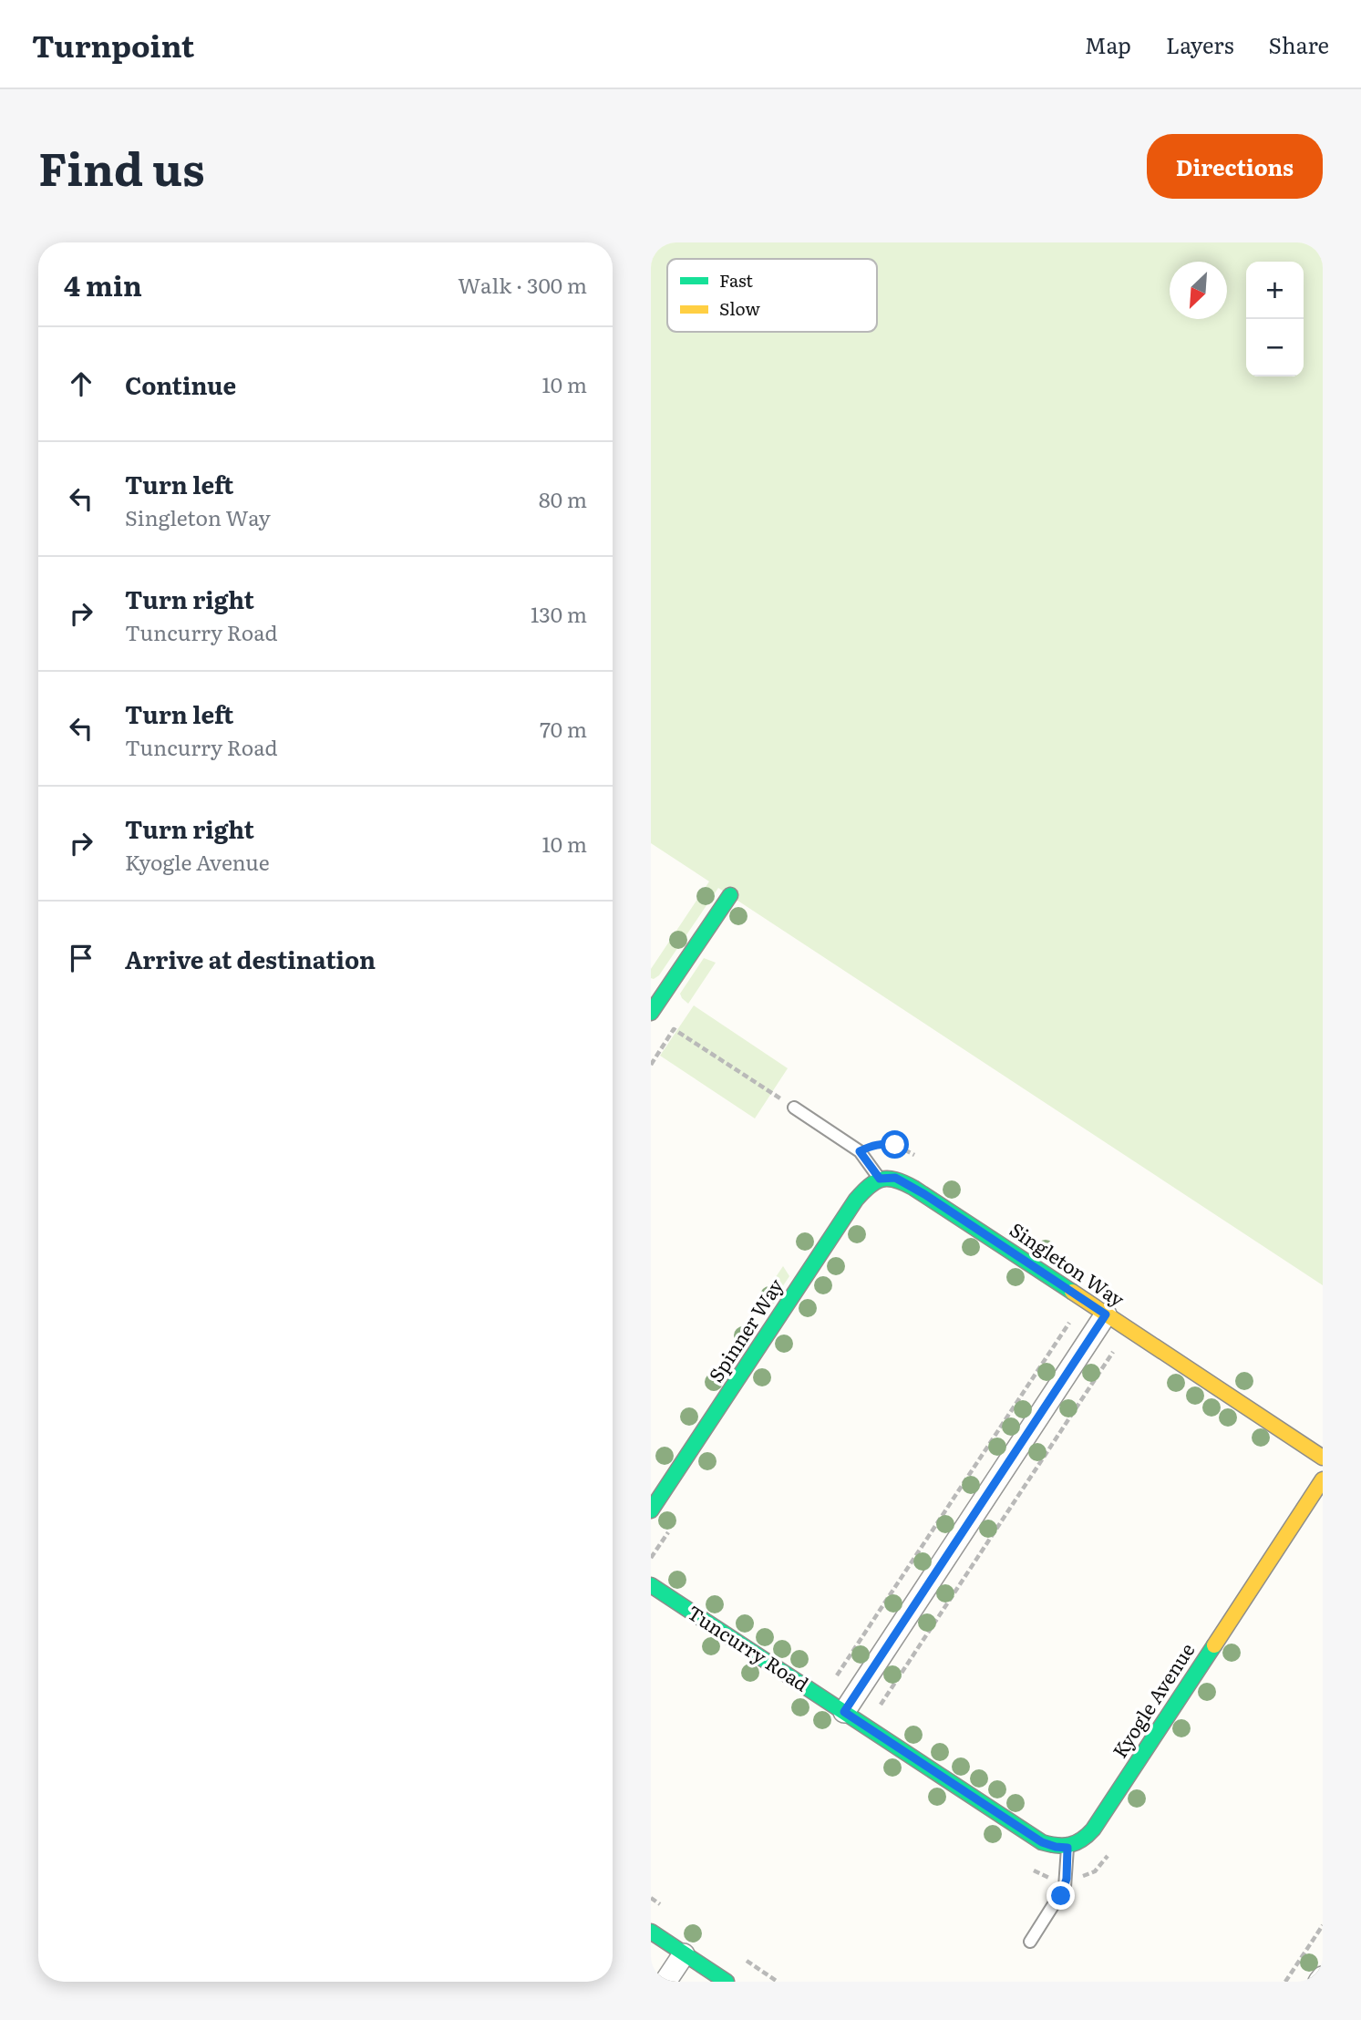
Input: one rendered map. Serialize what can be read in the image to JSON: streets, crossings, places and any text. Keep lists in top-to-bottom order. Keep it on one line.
{"streets":{"street":["Singleton Way","Spinner Way","Tuncurry Road","Kyogle Avenue"]},"crossings":[["Singleton Way","Spinner Way"],["Tuncurry Road","Kyogle Avenue"]],"legend":["Fast","Slow"],"north":"bottom left","page":{"header":"Turnpoint","nav":["Map","Layers","Share"],"title":"Find us","buttons":"Directions","heading":["4 min","Walk · 300 m"],"map_buttons":["+","−"],"list":[["Continue","10 m"],["Turn left","Singleton Way","80 m"],["Turn right","Tuncurry Road","130 m"],["Turn left","Tuncurry Road","70 m"],["Turn right","Kyogle Avenue","10 m"],"Arrive at destination"]}}
